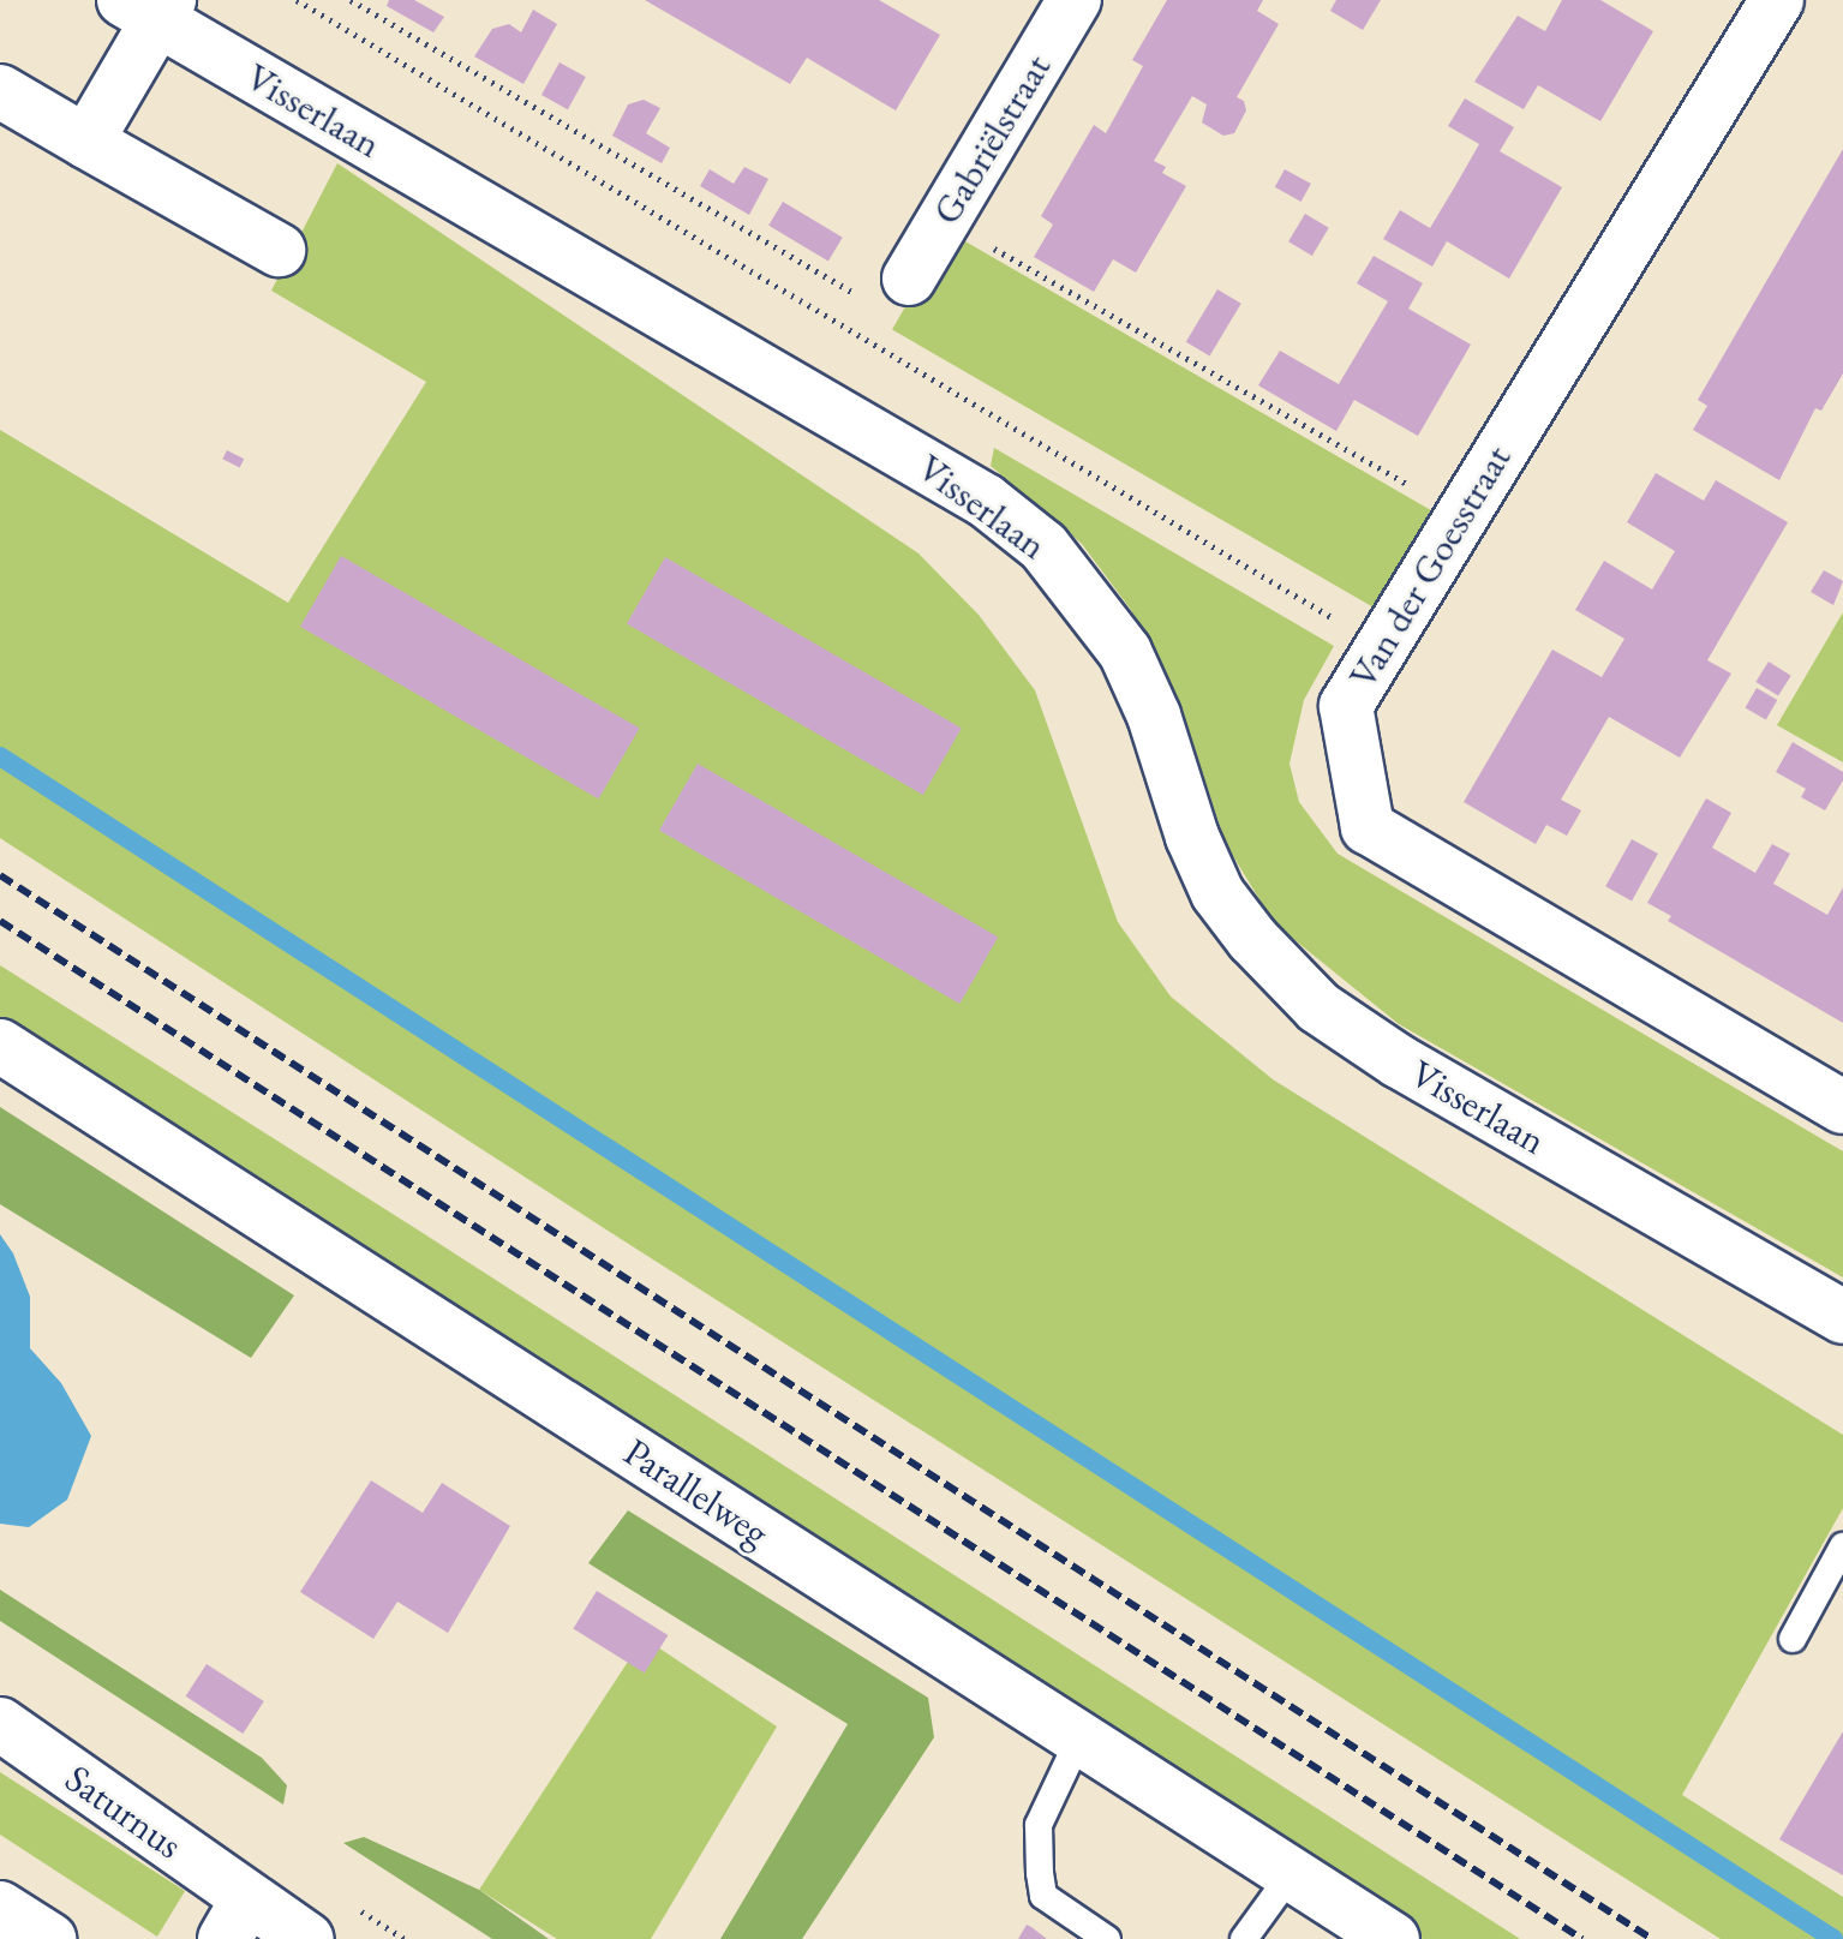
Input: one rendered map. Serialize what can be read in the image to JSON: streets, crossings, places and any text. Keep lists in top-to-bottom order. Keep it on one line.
{"streets":{"street":["Visserlaan","Gabriëlstraat","Van der Goesstraat","Parallelweg","Saturnus"]},"crossings":[["Visserlaan","Van der Goesstraat"]]}
